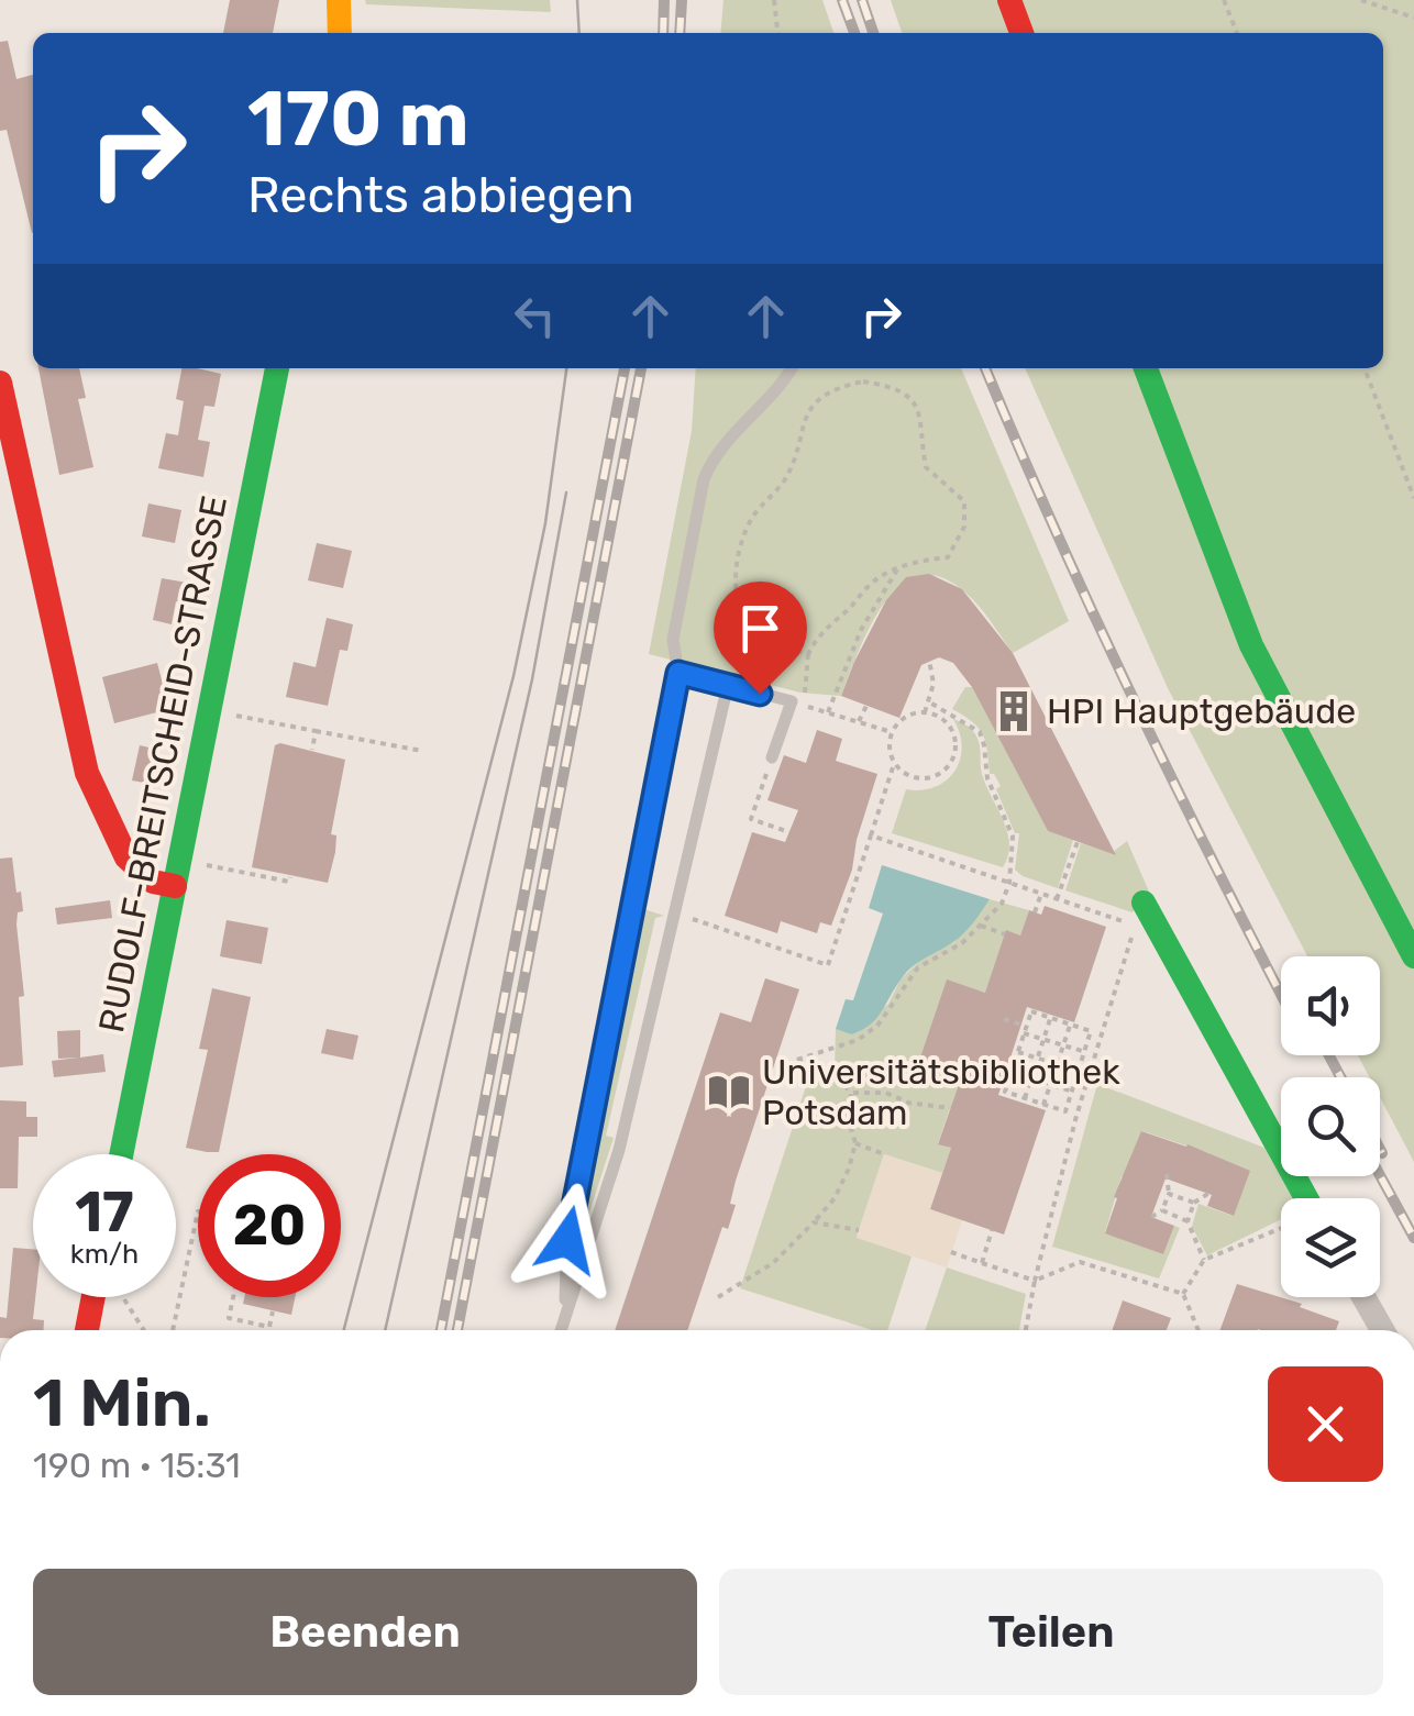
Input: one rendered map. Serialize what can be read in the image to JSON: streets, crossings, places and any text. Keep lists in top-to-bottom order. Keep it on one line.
{"streets":{"street":["RUDOLF-BREITSCHEID-STRASSE"]},"places":{"building":["HPI Hauptgebäude"],"library":["Universitätsbibliothek Potsdam"]},"page":{"turn":["170 m","Rechts abbiegen"],"speed":"17 km/h","limit":"20","heading":["1 Min.","190 m · 15:31"],"buttons":["Beenden","Teilen"]}}
